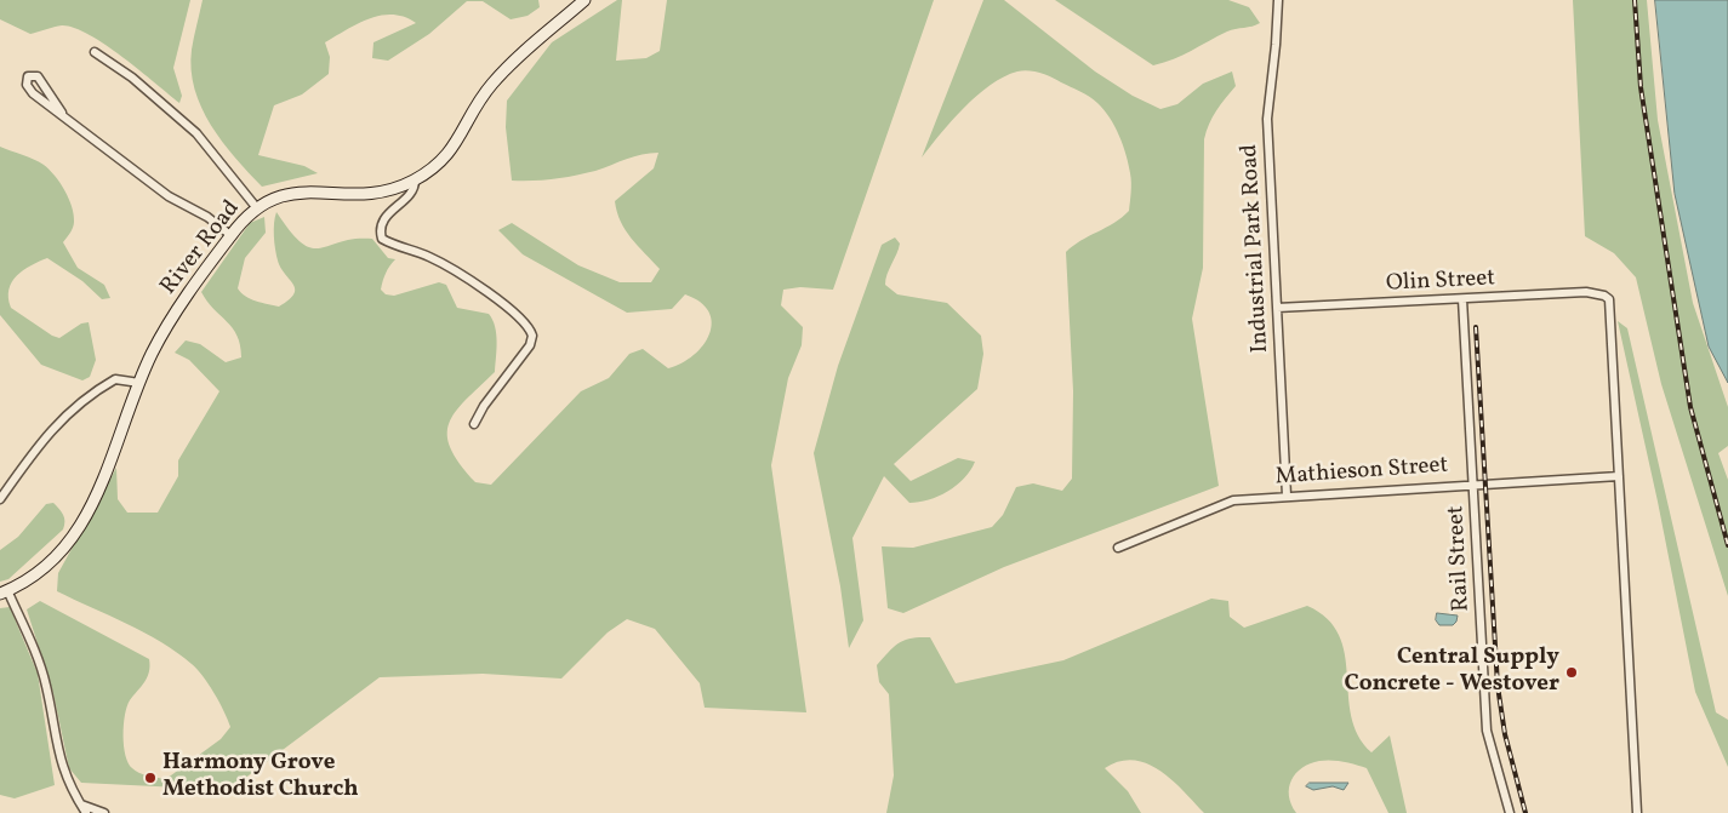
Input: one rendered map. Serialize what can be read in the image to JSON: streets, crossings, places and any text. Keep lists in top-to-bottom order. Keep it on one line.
{"streets":{"street":["River Road","Industrial Park Road","Olin Street","Mathieson Street","Rail Street"]},"crossings":[["Industrial Park Road","Olin Street"],["Industrial Park Road","Mathieson Street"],["Olin Street","Mathieson Street"],["Olin Street","Rail Street"],["Mathieson Street","Rail Street"]],"places":["Central Supply Concrete - Westover","Harmony Grove Methodist Church"]}
